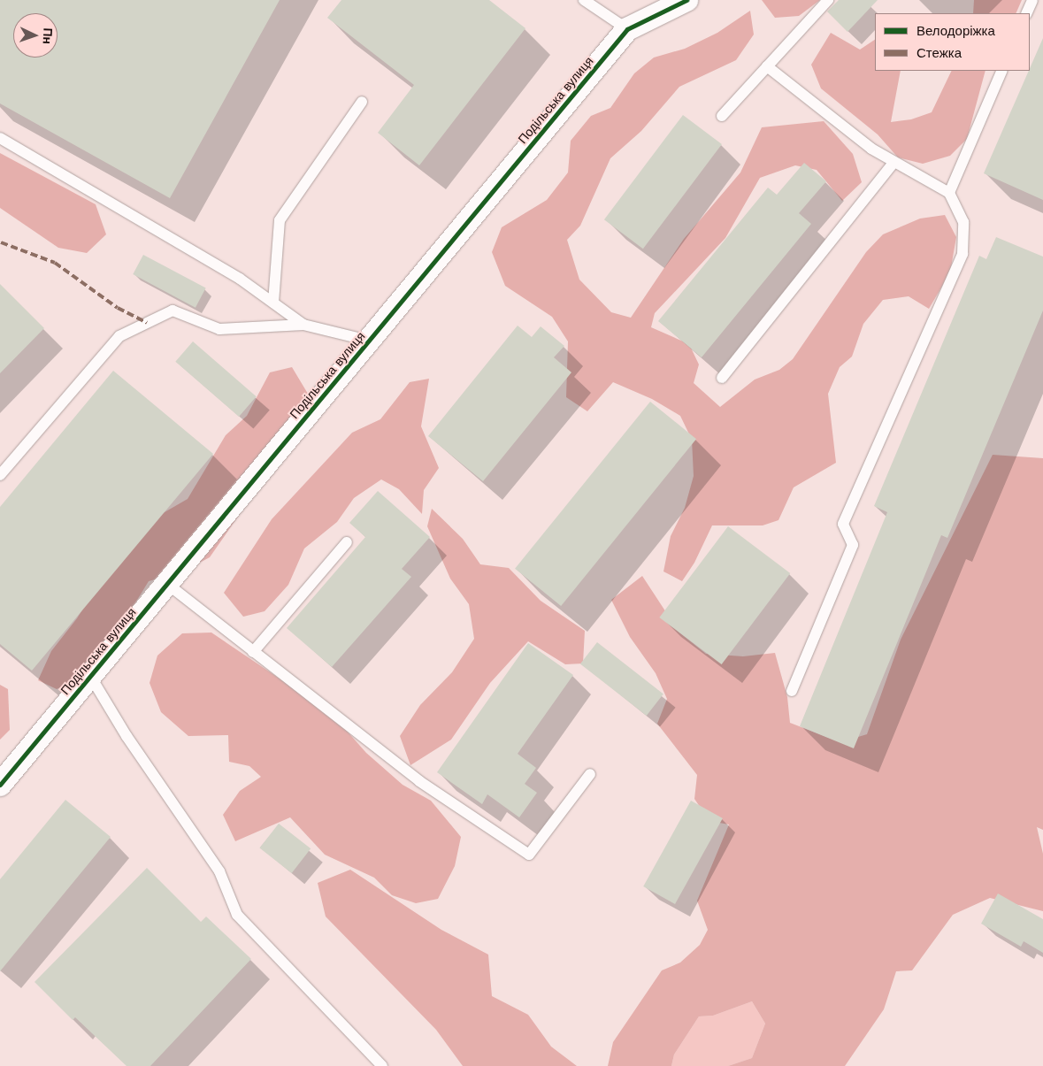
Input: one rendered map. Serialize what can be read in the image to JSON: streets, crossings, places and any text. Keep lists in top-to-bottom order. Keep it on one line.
{"streets":{"street":["Подільська вулиця"]},"legend":["Велодоріжка","Стежка"],"north":"right"}
